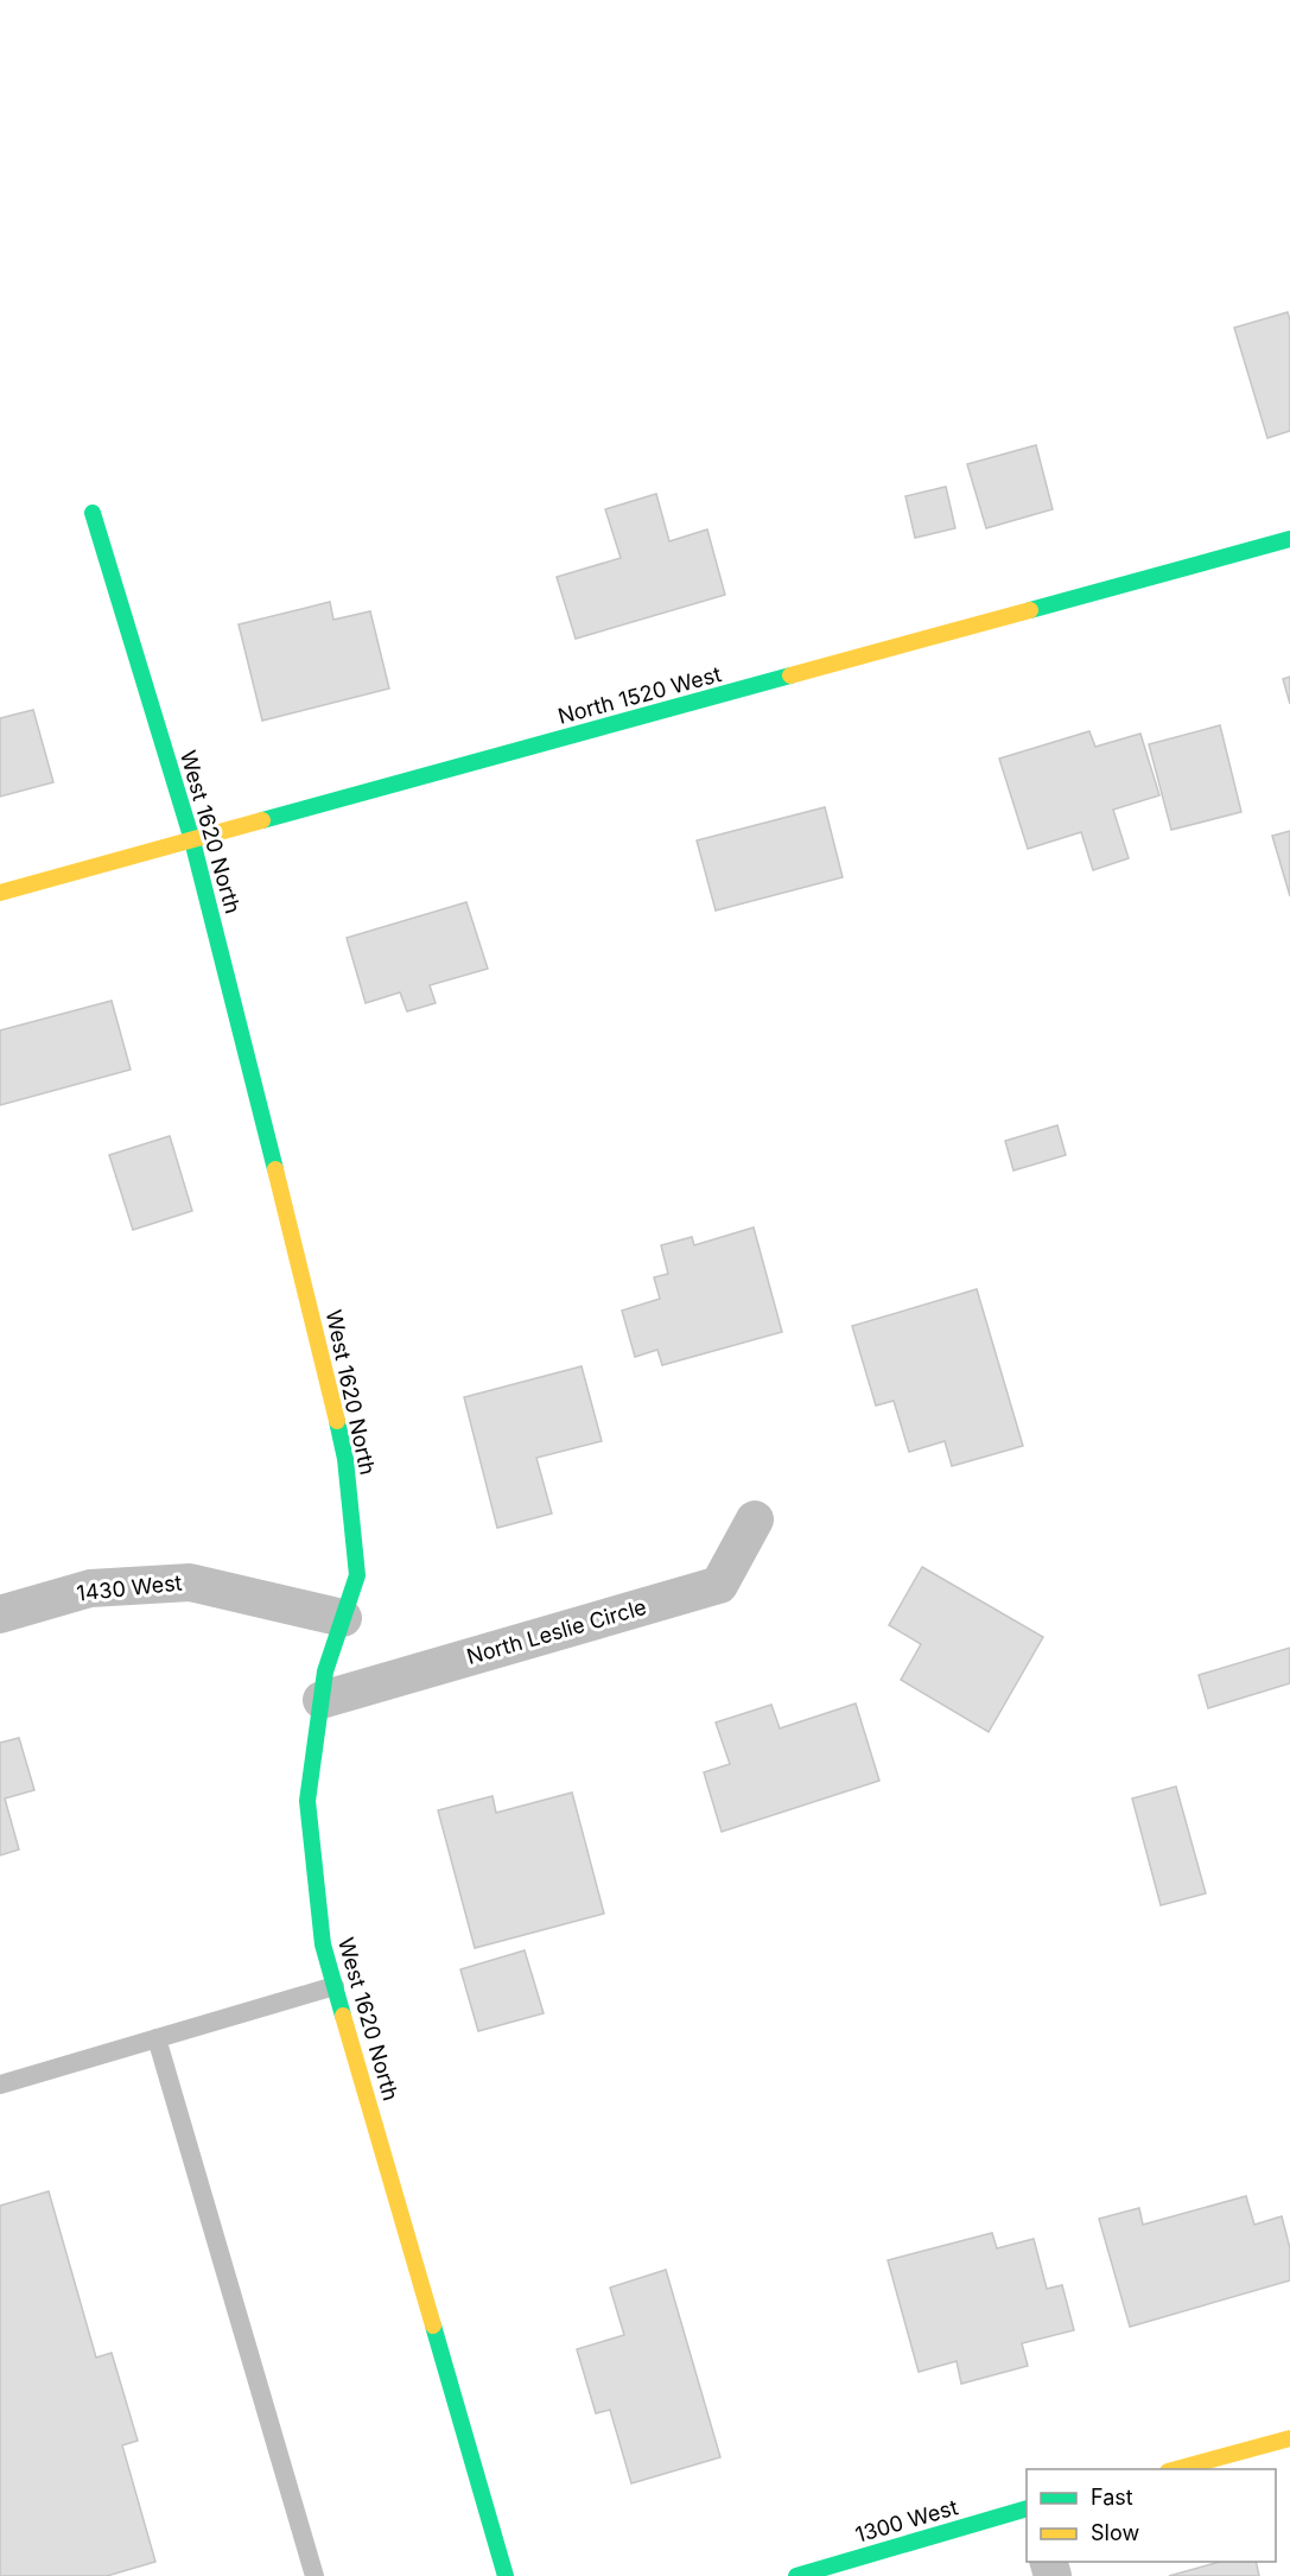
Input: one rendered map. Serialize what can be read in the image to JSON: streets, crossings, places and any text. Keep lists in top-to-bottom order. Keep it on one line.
{"streets":{"street":["North 1520 West","West 1620 North","1430 West","North Leslie Circle","1300 West"]},"crossings":[["North 1520 West","West 1620 North"],["West 1620 North","1430 West"],["West 1620 North","North Leslie Circle"]],"legend":["Fast","Slow"]}
